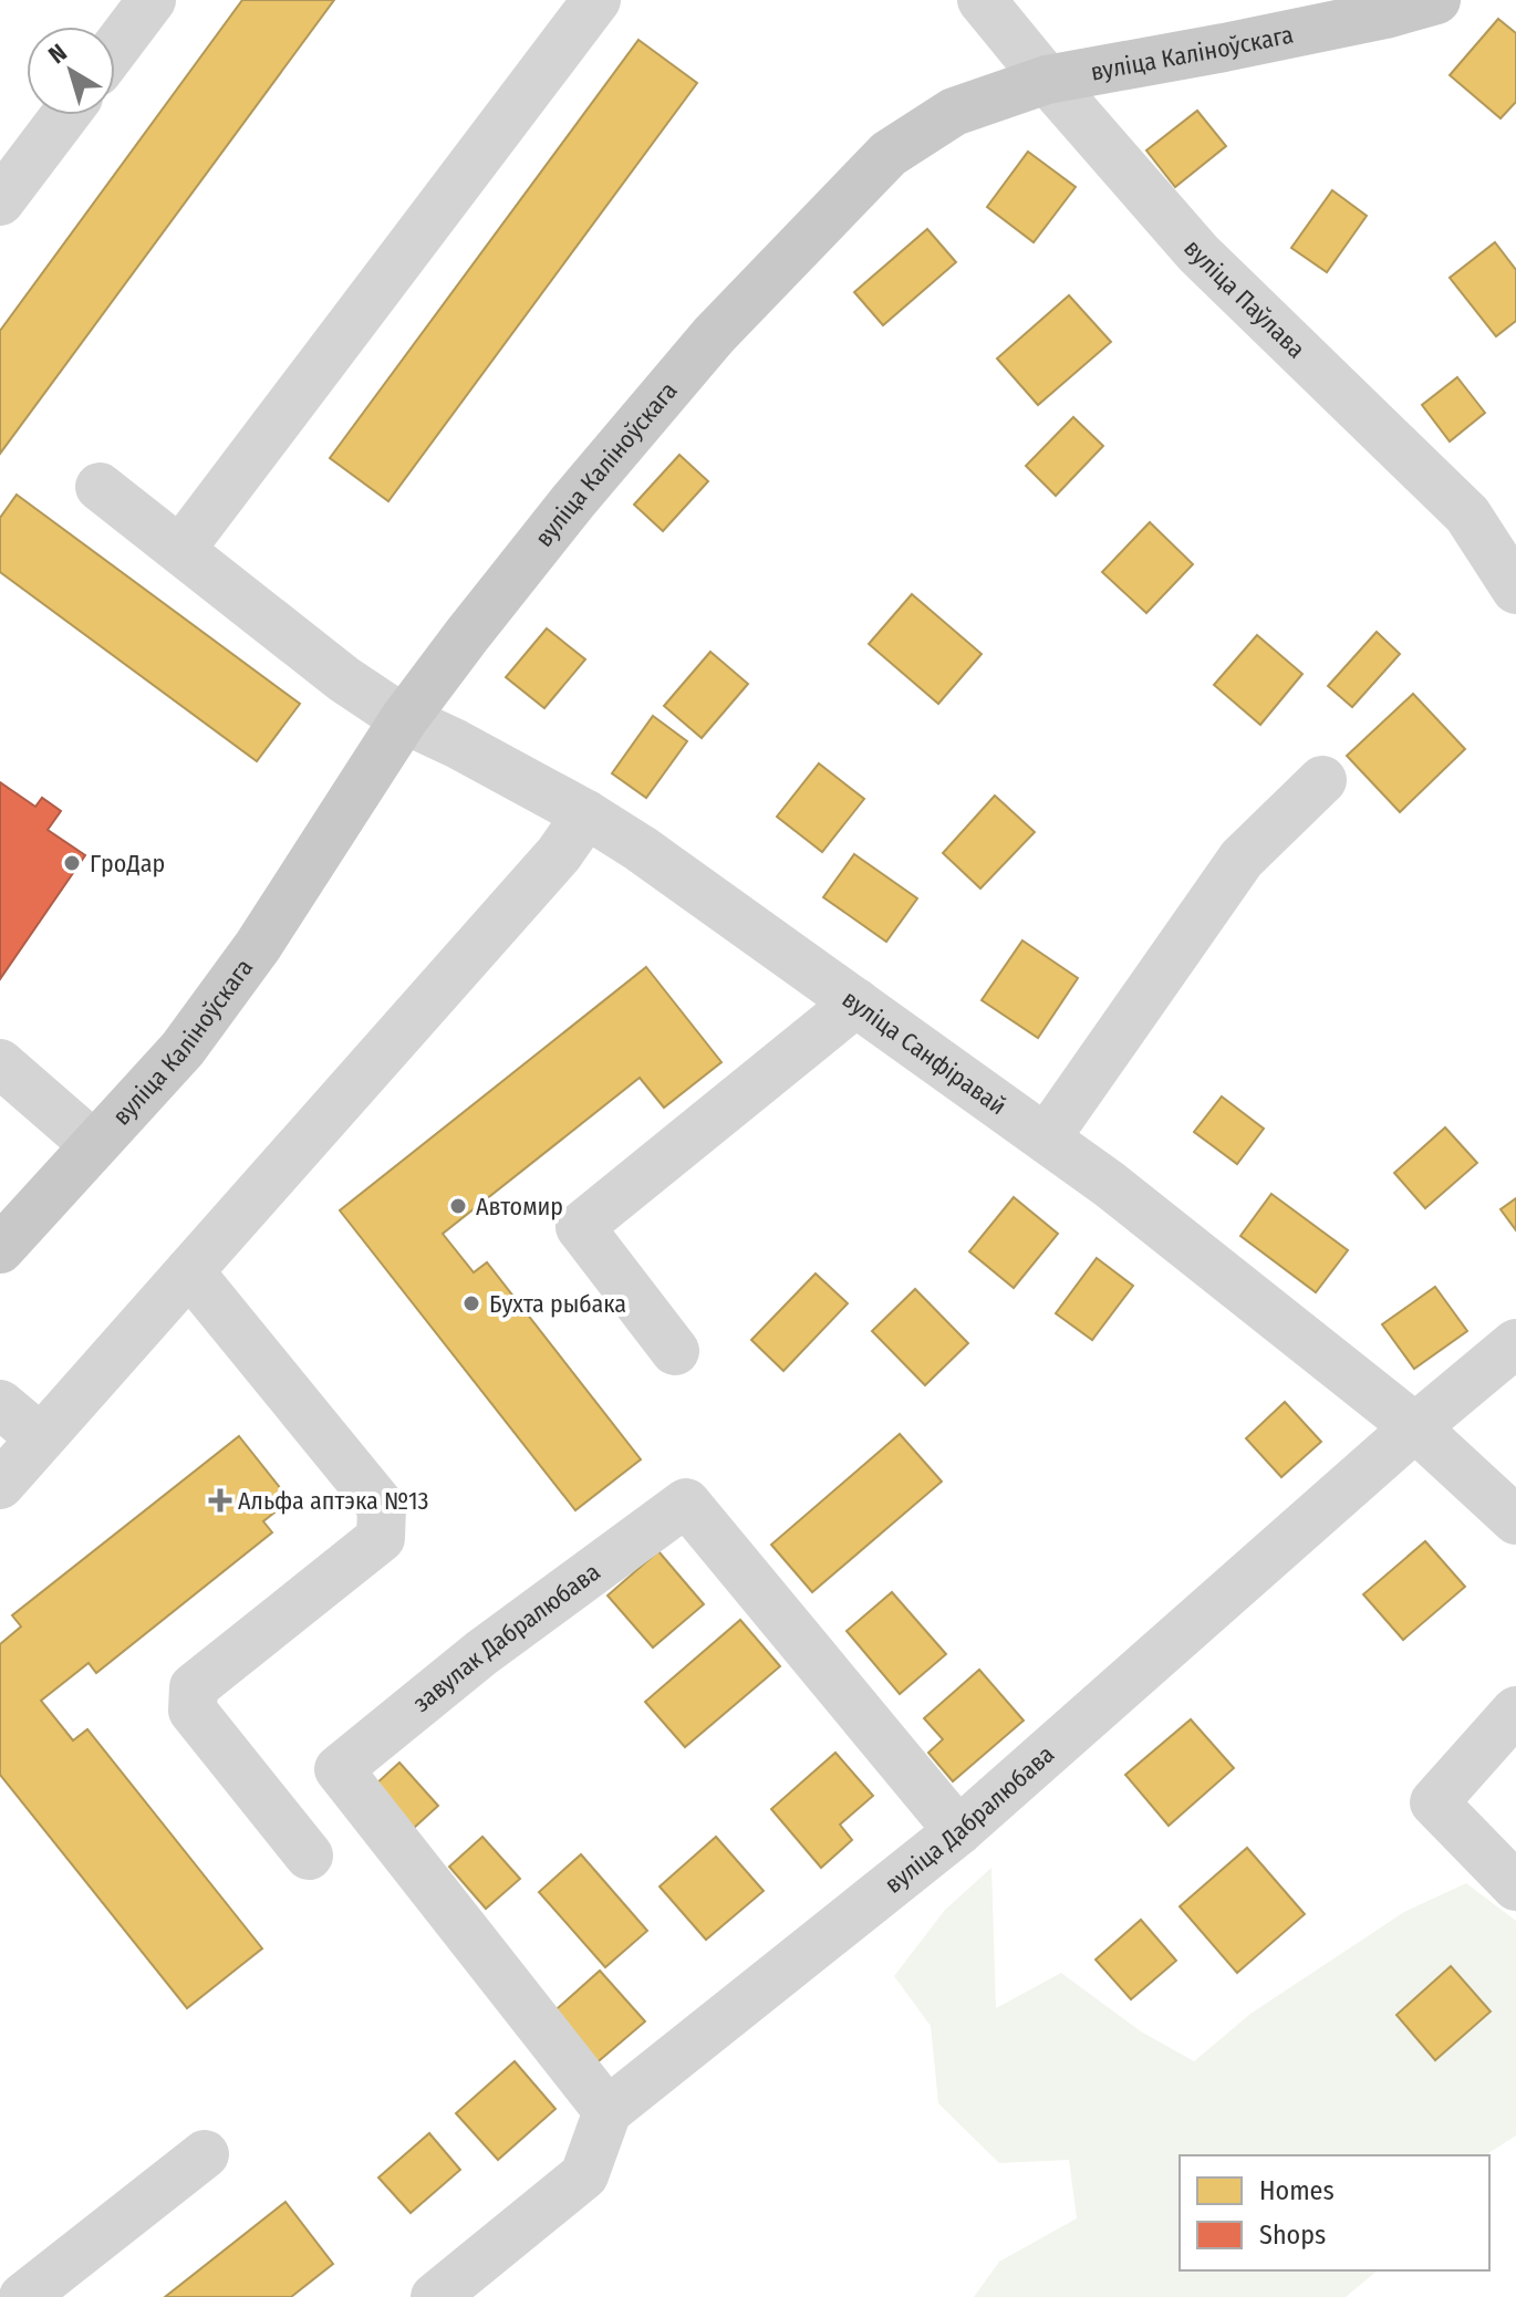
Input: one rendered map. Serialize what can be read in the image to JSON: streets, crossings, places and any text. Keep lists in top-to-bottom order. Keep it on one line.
{"streets":{"main road":["вуліца Каліноўскага"],"street":["вуліца Паўлава","вуліца Санфіравай","завулак Дабралюбава","вуліца Дабралюбава"]},"crossings":[["вуліца Каліноўскага","вуліца Паўлава"],["вуліца Каліноўскага","вуліца Санфіравай"],["вуліца Санфіравай","вуліца Дабралюбава"],["завулак Дабралюбава","вуліца Дабралюбава"]],"places":{"other":["ГроДар","Автомир","Бухта рыбака"],"health":["Альфа аптэка №13"]},"legend":["Homes","Shops"],"north":"top left"}
